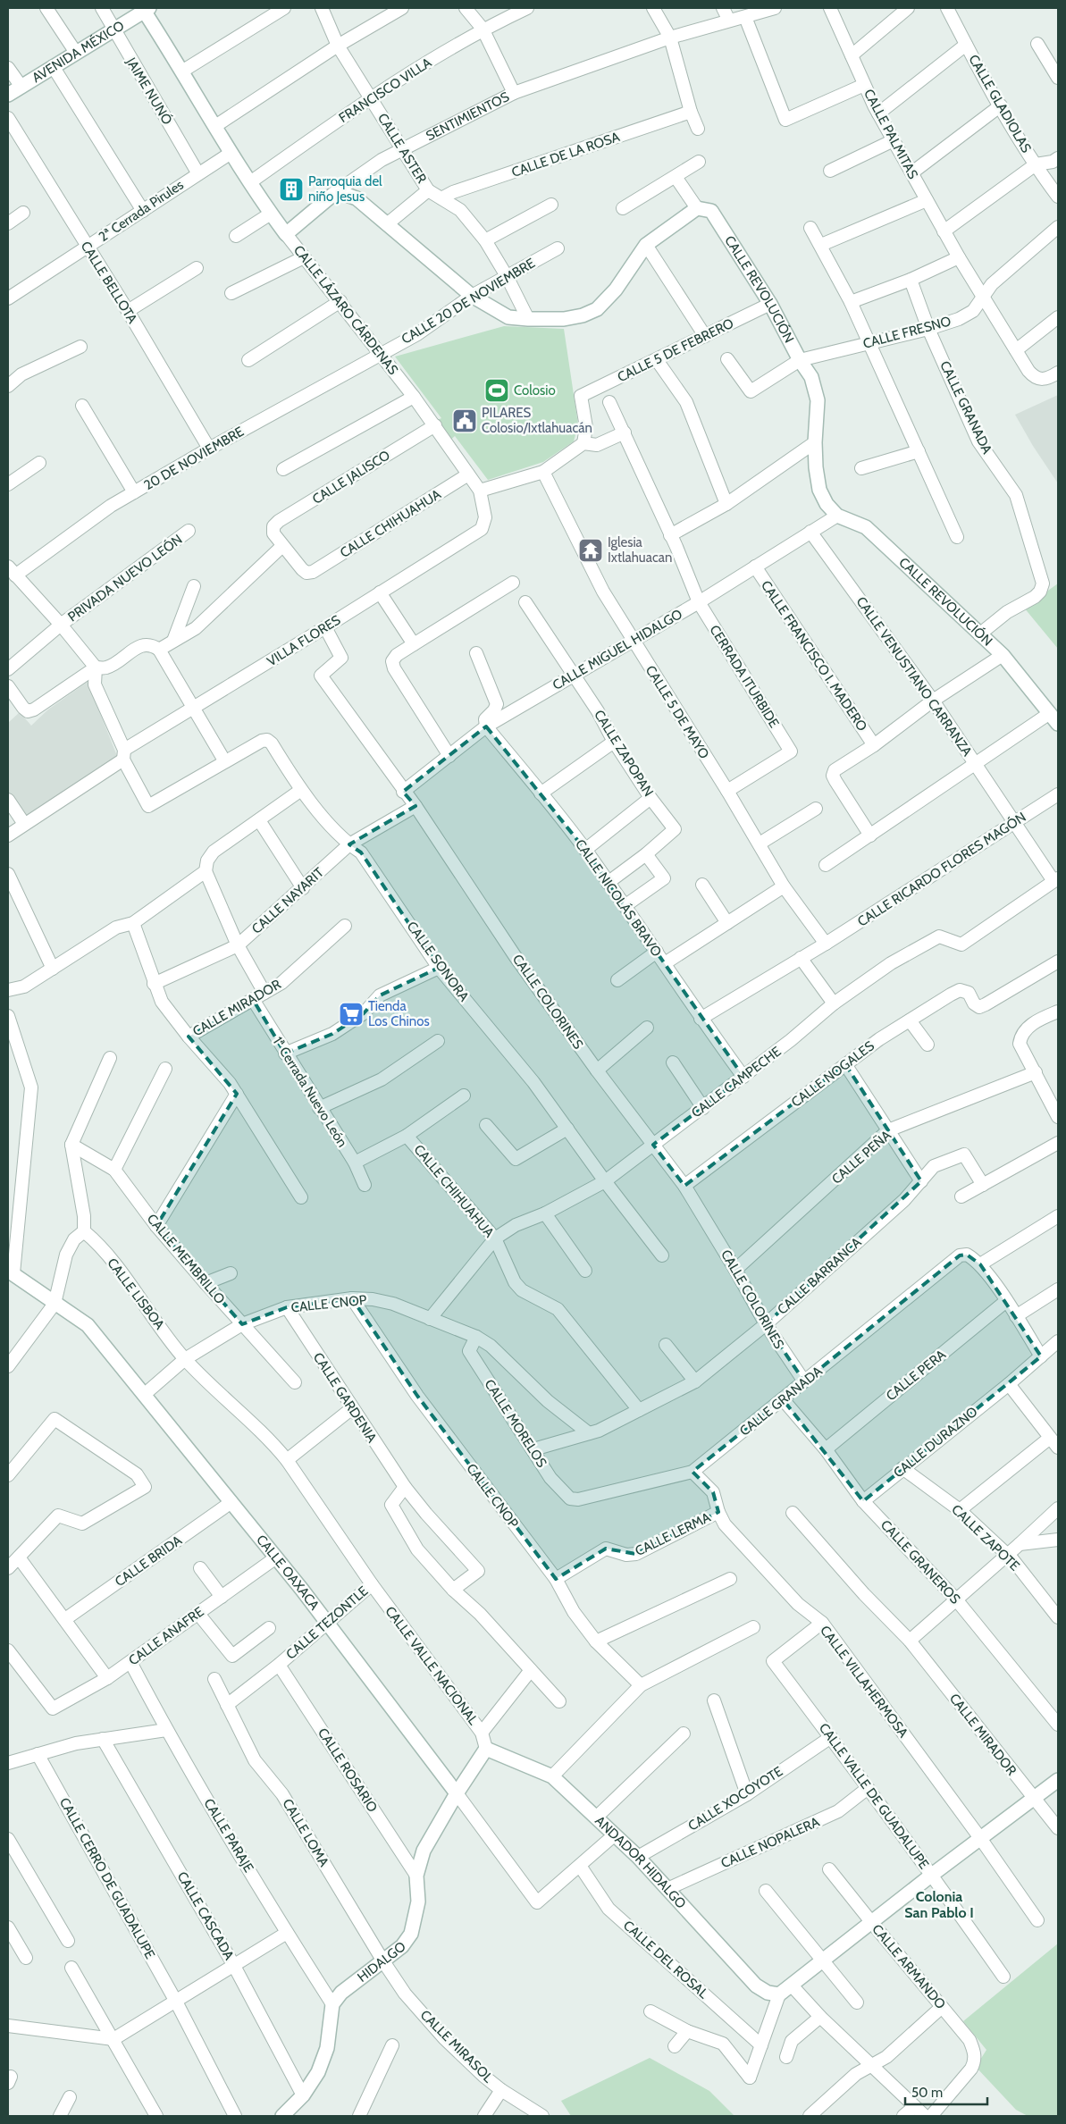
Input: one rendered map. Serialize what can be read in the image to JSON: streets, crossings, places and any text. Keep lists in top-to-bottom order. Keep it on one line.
{"streets":{"street":["AVENIDA MÉXICO","FRANCISCO VILLA","JAIME NUNÓ","CALLE GLADIOLAS","SENTIMIENTOS","CALLE PALMITAS","CALLE ASTER","CALLE DE LA ROSA","2ª Cerrada Pirules","CALLE BELLOTA","CALLE REVOLUCIÓN","CALLE 20 DE NOVIEMBRE","CALLE LÁZARO CÁRDENAS","CALLE FRESNO","CALLE 5 DE FEBRERO","CALLE GRANADA","20 DE NOVIEMBRE","CALLE JALISCO","CALLE CHIHUAHUA","PRIVADA NUEVO LEÓN","VILLA FLORES","CALLE MIGUEL HIDALGO","CALLE FRANCISCO I. MADERO","CERRADA ITURBIDE","CALLE VENUSTIANO CARRANZA","CALLE 5 DE MAYO","CALLE ZAPOPAN","CALLE RICARDO FLORES MAGÓN","CALLE NICOLÁS BRAVO","CALLE NAYARIT","CALLE SONORA","CALLE COLORINES","CALLE MIRADOR","CALLE NOGALES","CALLE CAMPECHE","1ª Cerrada Nuevo León","CALLE PEÑA","CALLE MEMBRILLO","CALLE BARRANCA","CALLE LISBOA","CALLE CNOP","CALLE PERA","CALLE GARDENIA","CALLE MORELOS","CALLE DURAZNO","CALLE LERMA","CALLE ZAPOTE","CALLE BRIDA","CALLE GRANEROS","CALLE OAXACA","CALLE TEZONTLE","CALLE ANAFRE","CALLE VALLE NACIONAL","CALLE VILLAHERMOSA","CALLE ROSARIO","CALLE VALLE DE GUADALUPE","CALLE XOCOYOTE","CALLE LOMA","CALLE PARAJE","CALLE NOPALERA","ANDADOR HIDALGO","CALLE CERRO DE GUADALUPE","CALLE CASCADA","CALLE DEL ROSAL","HIDALGO","CALLE ARMANDO","CALLE MIRASOL"]},"crossings":[["AVENIDA MÉXICO","JAIME NUNÓ"],["AVENIDA MÉXICO","CALLE LÁZARO CÁRDENAS"],["FRANCISCO VILLA","CALLE ASTER"],["FRANCISCO VILLA","CALLE LÁZARO CÁRDENAS"],["JAIME NUNÓ","2ª Cerrada Pirules"],["SENTIMIENTOS","CALLE ASTER"],["SENTIMIENTOS","CALLE LÁZARO CÁRDENAS"],["CALLE ASTER","CALLE DE LA ROSA"],["CALLE ASTER","CALLE 20 DE NOVIEMBRE"],["2ª Cerrada Pirules","CALLE BELLOTA"],["2ª Cerrada Pirules","CALLE LÁZARO CÁRDENAS"],["CALLE BELLOTA","20 DE NOVIEMBRE"],["CALLE REVOLUCIÓN","CALLE FRESNO"],["CALLE REVOLUCIÓN","CALLE 5 DE FEBRERO"],["CALLE REVOLUCIÓN","CALLE GRANADA"],["CALLE REVOLUCIÓN","CALLE MIGUEL HIDALGO"],["CALLE 20 DE NOVIEMBRE","CALLE LÁZARO CÁRDENAS"],["CALLE 20 DE NOVIEMBRE","20 DE NOVIEMBRE"],["CALLE LÁZARO CÁRDENAS","20 DE NOVIEMBRE"],["CALLE LÁZARO CÁRDENAS","CALLE JALISCO"],["CALLE LÁZARO CÁRDENAS","CALLE CHIHUAHUA"],["CALLE LÁZARO CÁRDENAS","VILLA FLORES"],["CALLE FRESNO","CALLE GRANADA"],["CALLE GRANADA","CALLE COLORINES"],["CALLE GRANADA","CALLE MORELOS"],["CALLE GRANADA","CALLE GRANEROS"],["CALLE GRANADA","CALLE VILLAHERMOSA"],["CALLE JALISCO","CALLE CHIHUAHUA"],["CALLE CHIHUAHUA","CALLE CAMPECHE"],["CALLE CHIHUAHUA","1ª Cerrada Nuevo León"],["CALLE CHIHUAHUA","CALLE BARRANCA"],["VILLA FLORES","CALLE COLORINES"],["CALLE MIGUEL HIDALGO","CALLE FRANCISCO I. MADERO"],["CALLE MIGUEL HIDALGO","CERRADA ITURBIDE"],["CALLE MIGUEL HIDALGO","CALLE VENUSTIANO CARRANZA"],["CALLE MIGUEL HIDALGO","CALLE 5 DE MAYO"],["CALLE MIGUEL HIDALGO","CALLE ZAPOPAN"],["CALLE MIGUEL HIDALGO","CALLE NICOLÁS BRAVO"],["CALLE MIGUEL HIDALGO","CALLE COLORINES"],["CERRADA ITURBIDE","CALLE 5 DE MAYO"],["CALLE VENUSTIANO CARRANZA","CALLE RICARDO FLORES MAGÓN"],["CALLE VENUSTIANO CARRANZA","CALLE CAMPECHE"],["CALLE 5 DE MAYO","CALLE RICARDO FLORES MAGÓN"],["CALLE RICARDO FLORES MAGÓN","CALLE NICOLÁS BRAVO"],["CALLE NICOLÁS BRAVO","CALLE CAMPECHE"],["CALLE NAYARIT","CALLE SONORA"],["CALLE NAYARIT","CALLE COLORINES"],["CALLE SONORA","CALLE CAMPECHE"],["CALLE COLORINES","CALLE NOGALES"],["CALLE COLORINES","CALLE CAMPECHE"],["CALLE COLORINES","CALLE PEÑA"],["CALLE COLORINES","CALLE BARRANCA"],["CALLE MIRADOR","1ª Cerrada Nuevo León"],["CALLE CAMPECHE","CALLE CNOP"],["CALLE MEMBRILLO","CALLE CNOP"],["CALLE BARRANCA","CALLE MORELOS"],["CALLE LISBOA","CALLE CNOP"],["CALLE LISBOA","CALLE TEZONTLE"],["CALLE CNOP","CALLE GARDENIA"],["CALLE CNOP","CALLE LERMA"],["CALLE CNOP","CALLE OAXACA"],["CALLE CNOP","CALLE TEZONTLE"],["CALLE PERA","CALLE GRANEROS"],["CALLE DURAZNO","CALLE ZAPOTE"],["CALLE DURAZNO","CALLE GRANEROS"],["CALLE LERMA","CALLE VILLAHERMOSA"],["CALLE BRIDA","CALLE OAXACA"],["CALLE OAXACA","CALLE TEZONTLE"],["CALLE OAXACA","CALLE ANAFRE"],["CALLE OAXACA","CALLE DEL ROSAL"],["CALLE OAXACA","HIDALGO"],["CALLE TEZONTLE","CALLE VALLE NACIONAL"],["CALLE TEZONTLE","CALLE ROSARIO"],["CALLE TEZONTLE","CALLE LOMA"],["CALLE ANAFRE","CALLE PARAJE"],["CALLE VALLE NACIONAL","ANDADOR HIDALGO"],["CALLE VALLE NACIONAL","HIDALGO"],["CALLE VILLAHERMOSA","CALLE VALLE DE GUADALUPE"],["CALLE ROSARIO","HIDALGO"],["CALLE VALLE DE GUADALUPE","CALLE XOCOYOTE"],["CALLE VALLE DE GUADALUPE","CALLE NOPALERA"],["CALLE XOCOYOTE","ANDADOR HIDALGO"],["CALLE LOMA","HIDALGO"],["CALLE LOMA","CALLE MIRASOL"],["CALLE PARAJE","HIDALGO"],["CALLE NOPALERA","ANDADOR HIDALGO"],["ANDADOR HIDALGO","HIDALGO"],["HIDALGO","CALLE MIRASOL"]],"districts":["Colonia San Pablo I"],"places":{"building":["Parroquia del niño Jesus"],"sports":["Colosio"],"public building":["PILARES Colosio/Ixtlahuacán"],"temple":["Iglesia Ixtlahuacan"],"supermarket":["Tienda Los Chinos"]},"scale_bar":"50 m"}
